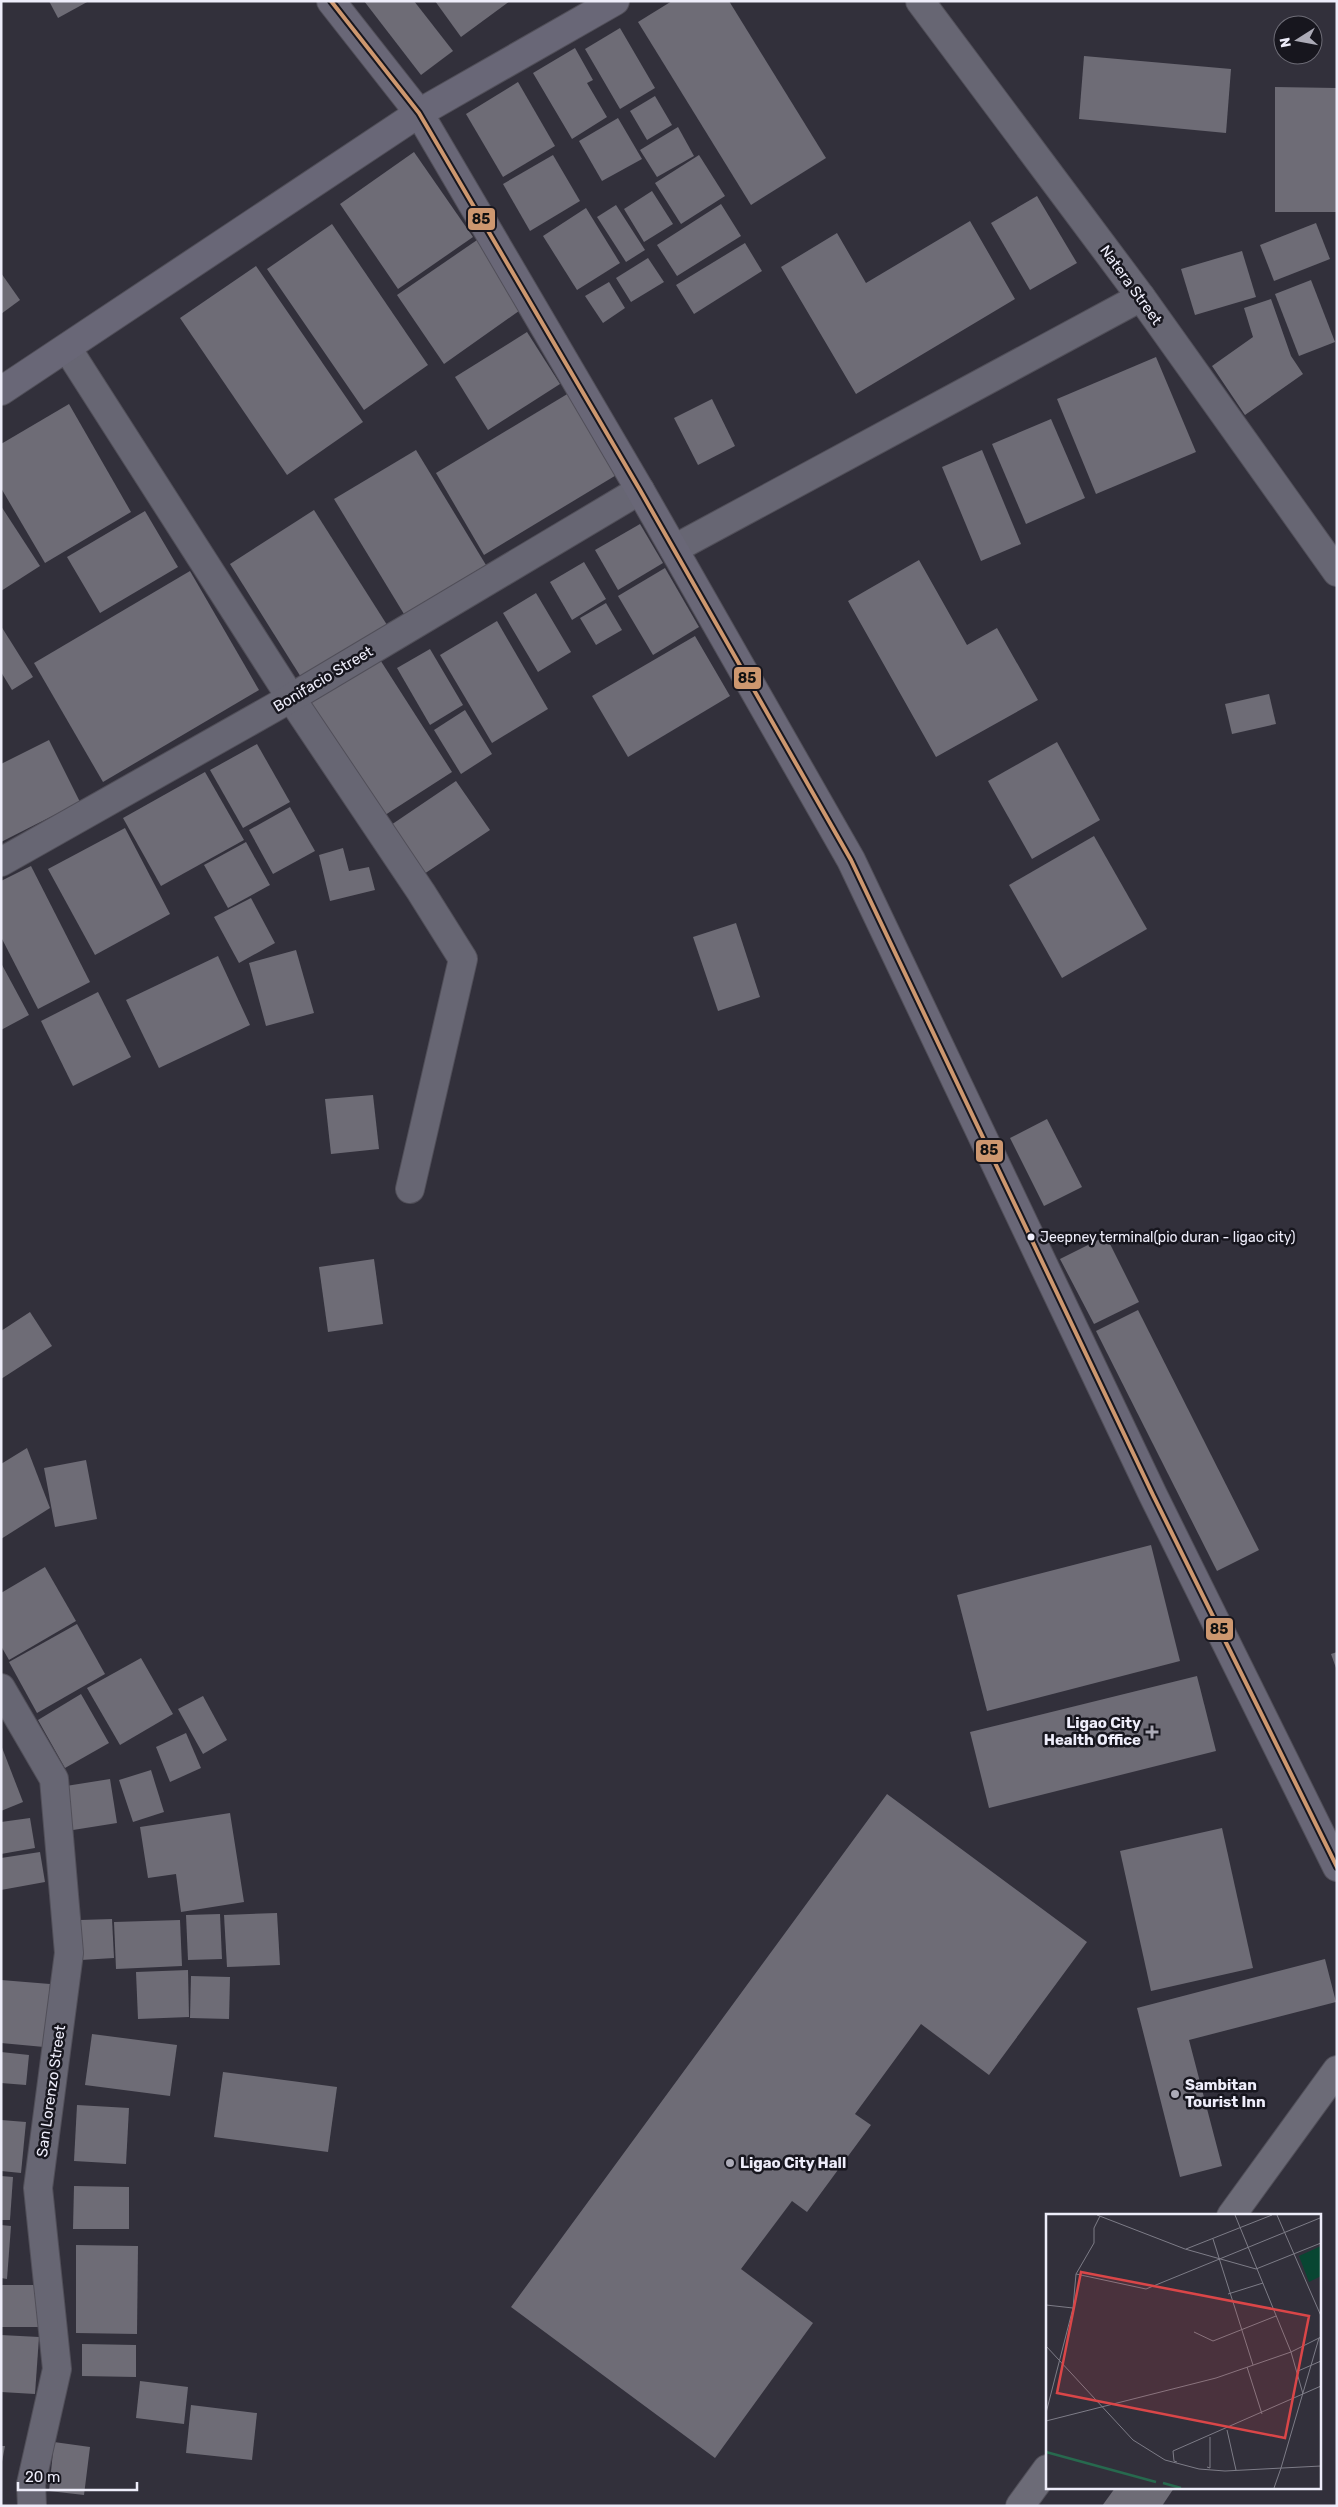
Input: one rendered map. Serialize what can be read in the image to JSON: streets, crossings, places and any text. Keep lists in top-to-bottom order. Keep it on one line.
{"streets":{"street":["Natera Street","Bonifacio Street","San Lorenzo Street"]},"places":{"other":["Jeepney terminal(pio duran - ligao city)","Sambitan Tourist Inn","Ligao City Hall"],"health":["Ligao City Health Office"]},"lines":["transit line 85"],"scale_bar":"20 m","north":"left"}
